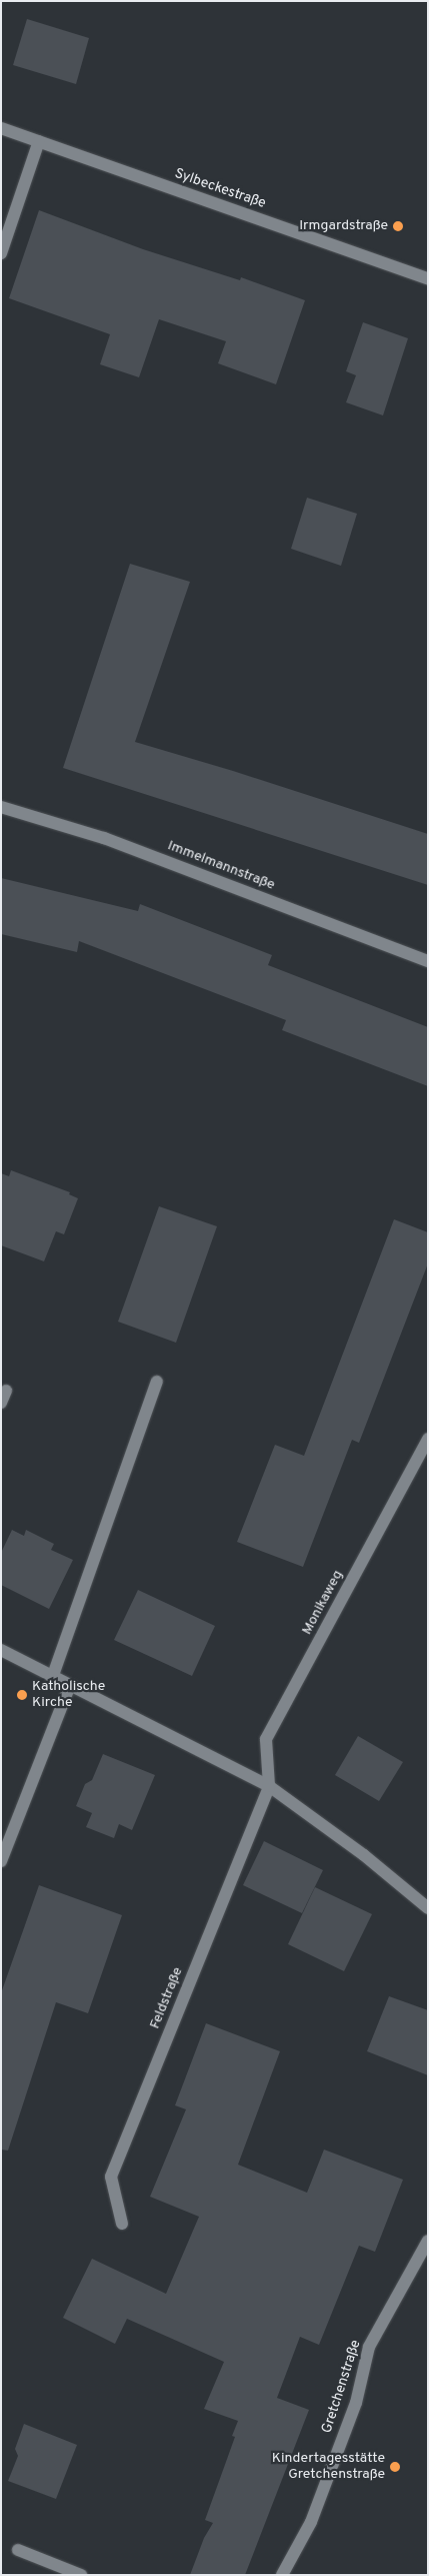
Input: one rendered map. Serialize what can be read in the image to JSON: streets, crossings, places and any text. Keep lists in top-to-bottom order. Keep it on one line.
{"streets":{"street":["Sylbeckestraße","Immelmannstraße","Monikaweg","Feldstraße","Gretchenstraße"]},"crossings":[["Monikaweg","Feldstraße"]],"places":["Irmgardstraße","Katholische Kirche","Kindertagesstätte Gretchenstraße"]}
